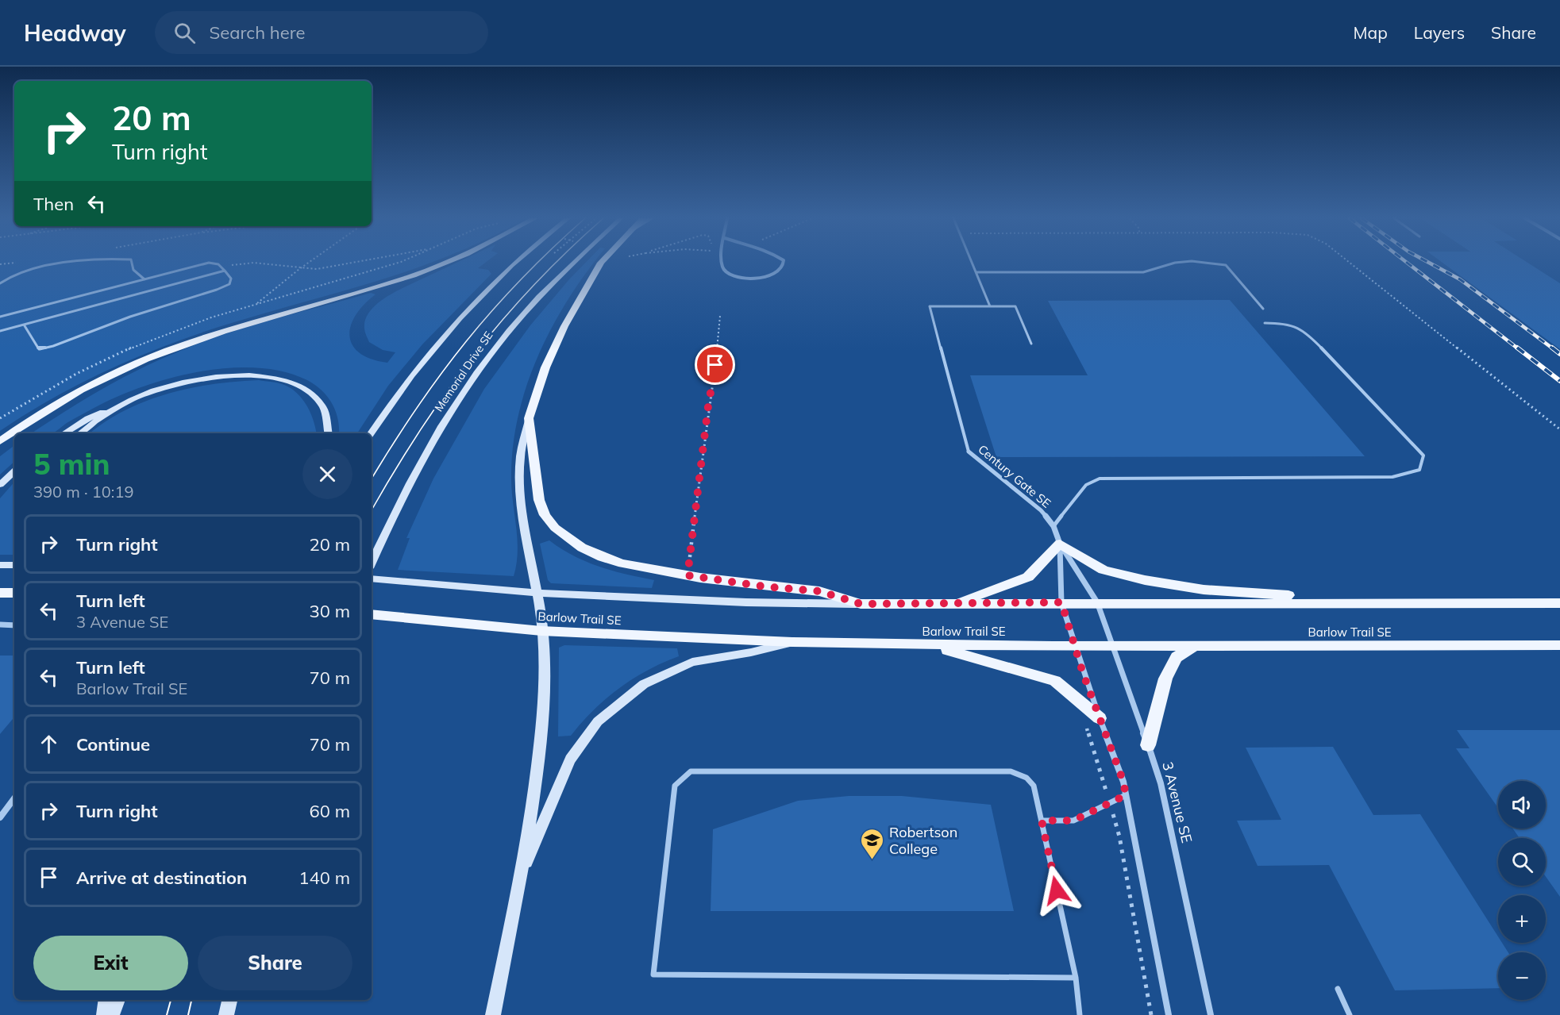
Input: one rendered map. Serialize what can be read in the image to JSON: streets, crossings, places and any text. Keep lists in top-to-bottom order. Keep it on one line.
{"streets":{"main road":["Memorial Drive SE","Barlow Trail SE"],"street":["Century Gate SE","3 Avenue SE"]},"crossings":[["Century Gate SE","Barlow Trail SE"],["Century Gate SE","3 Avenue SE"],["Barlow Trail SE","3 Avenue SE"]],"places":{"school or university":["Robertson College"]},"page":{"header":"Headway","search":"Search here","nav":["Map","Layers","Share"],"turn":["20 m","Turn right"],"then":"Then","heading":["5 min","390 m · 10:19"],"list":[{"name":"Turn right","value":"20 m"},{"name":"Turn left","note":"3 Avenue SE","value":"30 m"},{"name":"Turn left","note":"Barlow Trail SE","value":"70 m"},{"name":"Continue","value":"70 m"},{"name":"Turn right","value":"60 m"},{"name":"Arrive at destination","value":"140 m"}],"map_buttons":["+","−"],"buttons":["Exit","Share"]}}
